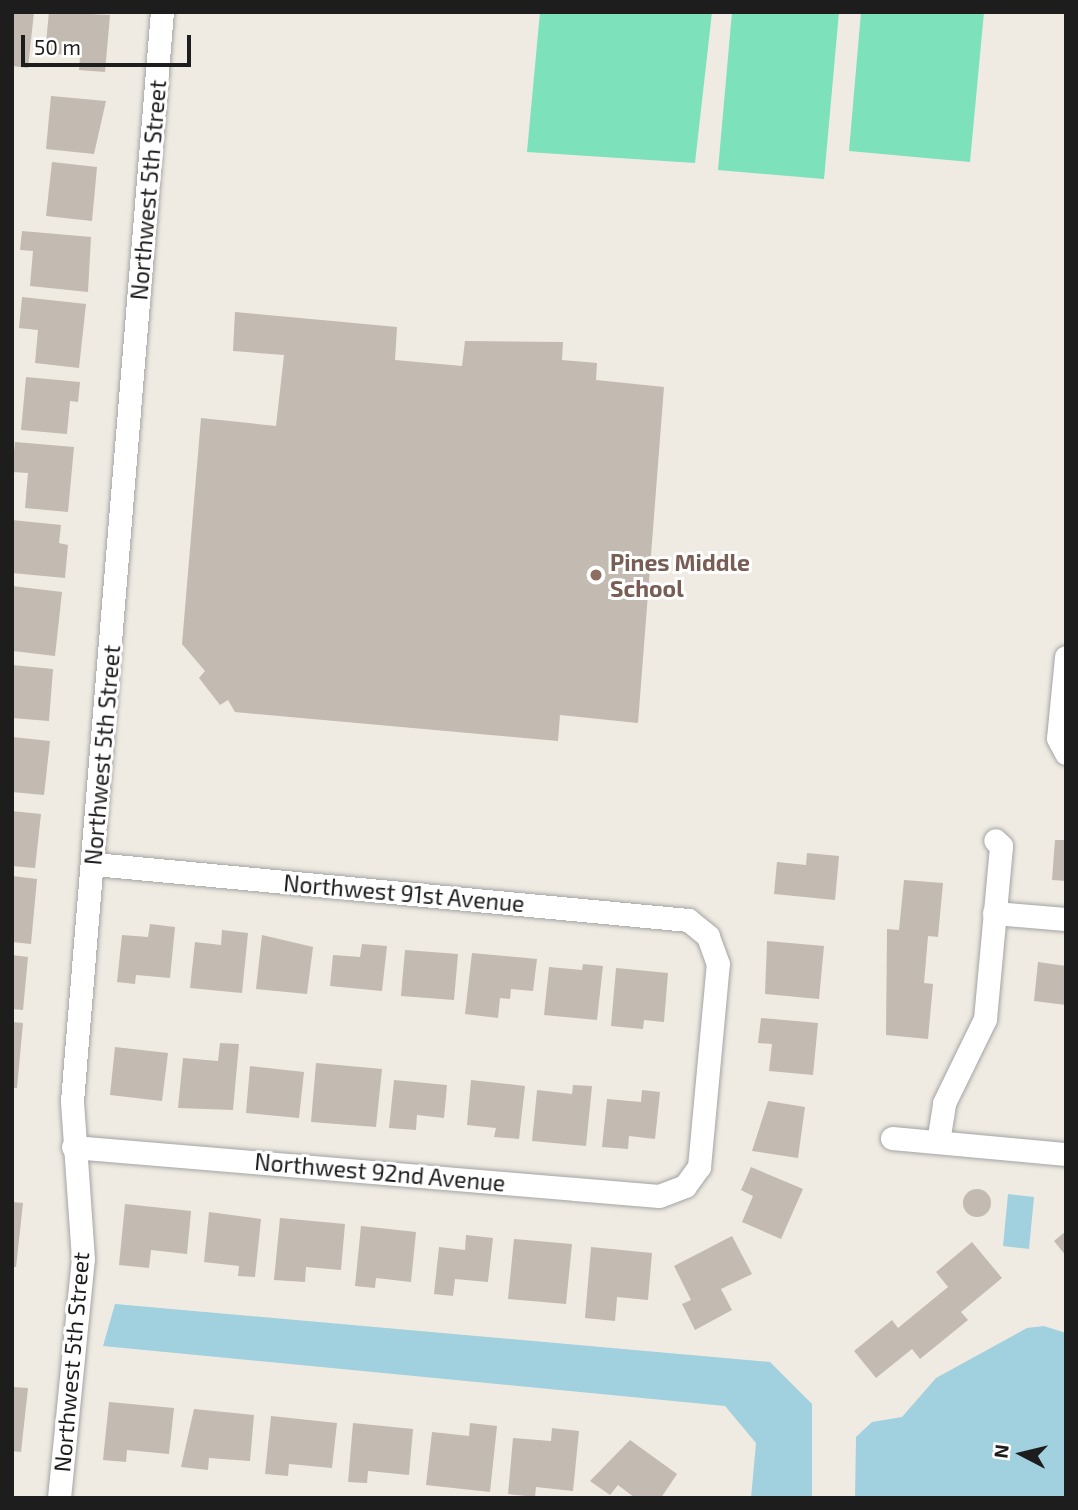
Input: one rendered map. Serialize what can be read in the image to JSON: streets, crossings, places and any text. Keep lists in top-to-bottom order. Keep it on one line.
{"streets":{"street":["Northwest 5th Street","Northwest 91st Avenue","Northwest 92nd Avenue"]},"crossings":[["Northwest 5th Street","Northwest 91st Avenue"],["Northwest 5th Street","Northwest 92nd Avenue"],["Northwest 91st Avenue","Northwest 92nd Avenue"]],"places":["Pines Middle School"],"scale_bar":"50 m","north":"left"}
